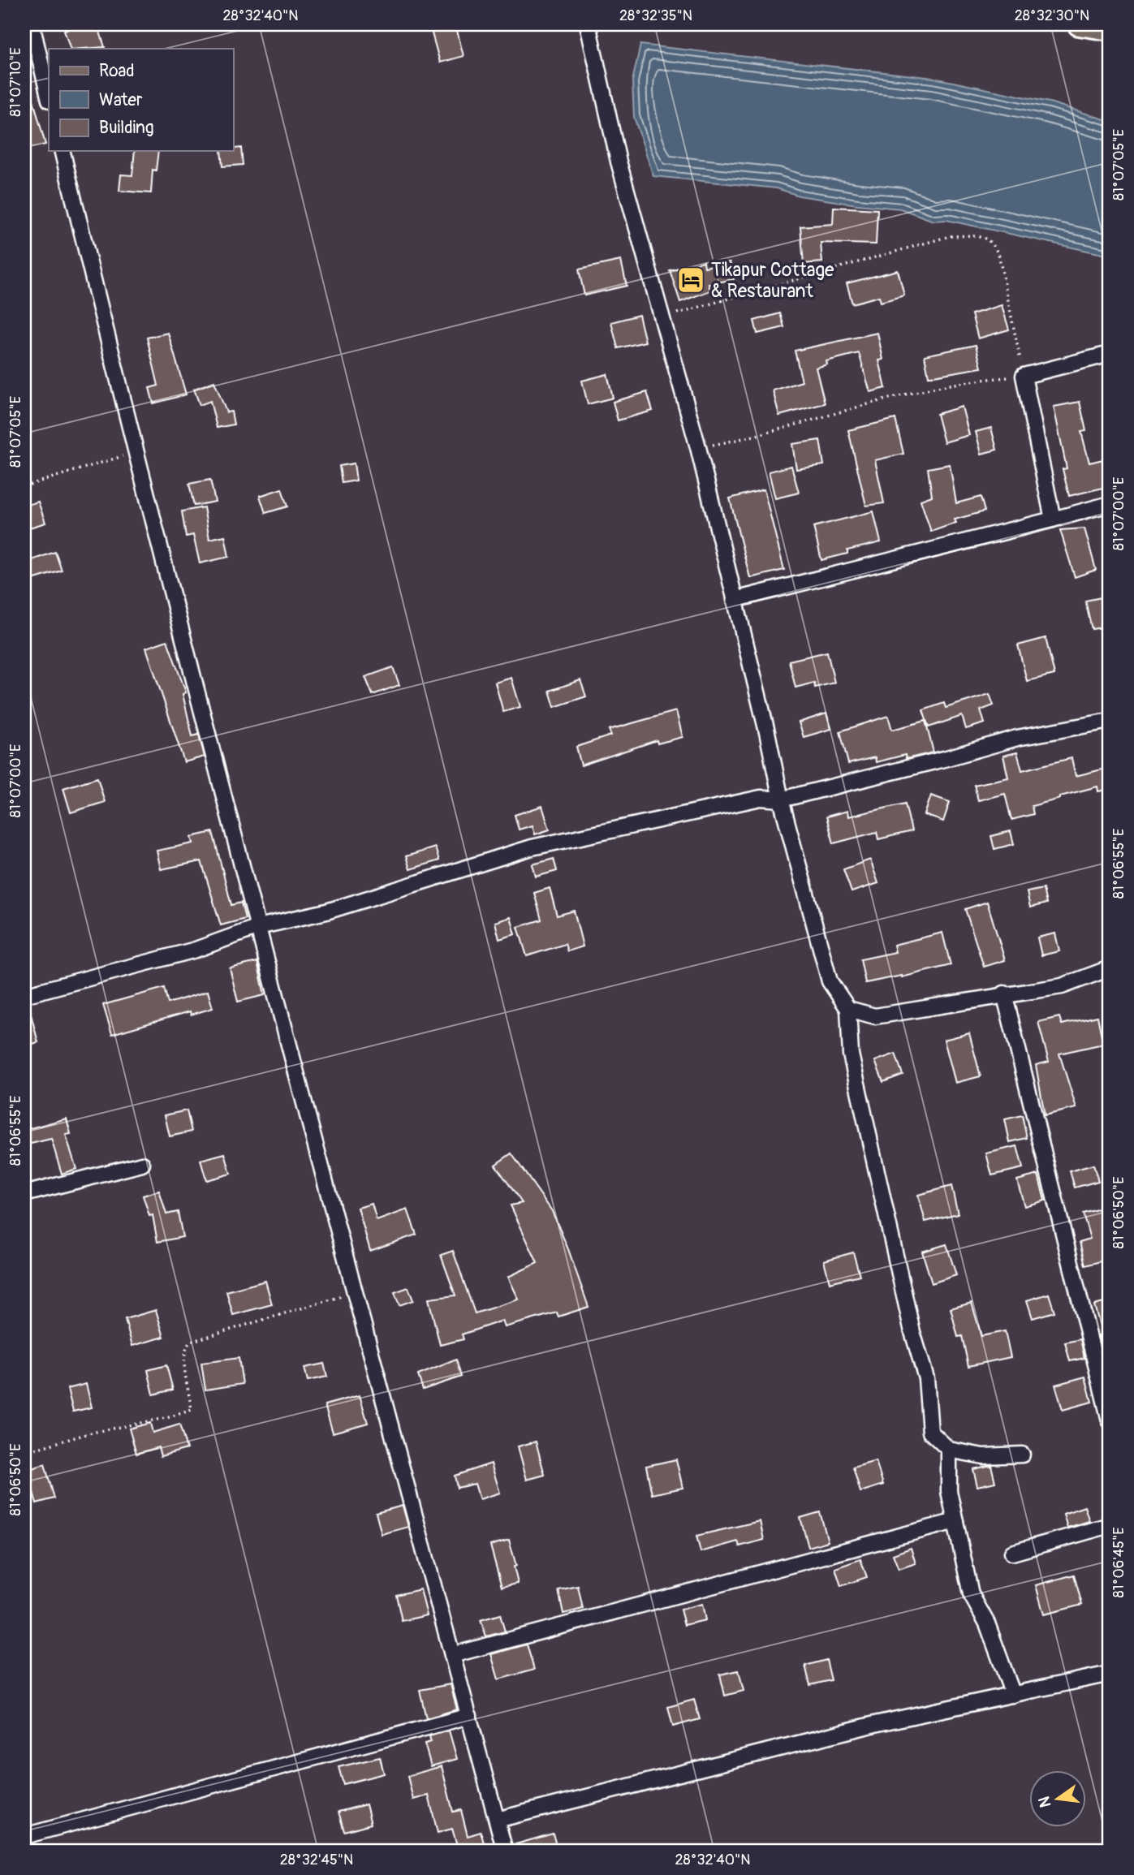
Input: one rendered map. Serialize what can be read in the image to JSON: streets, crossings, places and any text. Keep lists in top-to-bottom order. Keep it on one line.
{"places":{"hotel":["Tikapur Cottage & Restaurant"]},"legend":["Road","Water","Building"],"north":"left","coordinates":["28°32'40\"N","28°32'35\"N","28°32'30\"N","81°07'10\"E","81°07'05\"E","81°07'00\"E","81°06'55\"E","81°06'50\"E","81°06'45\"E","28°32'45\"N"]}
